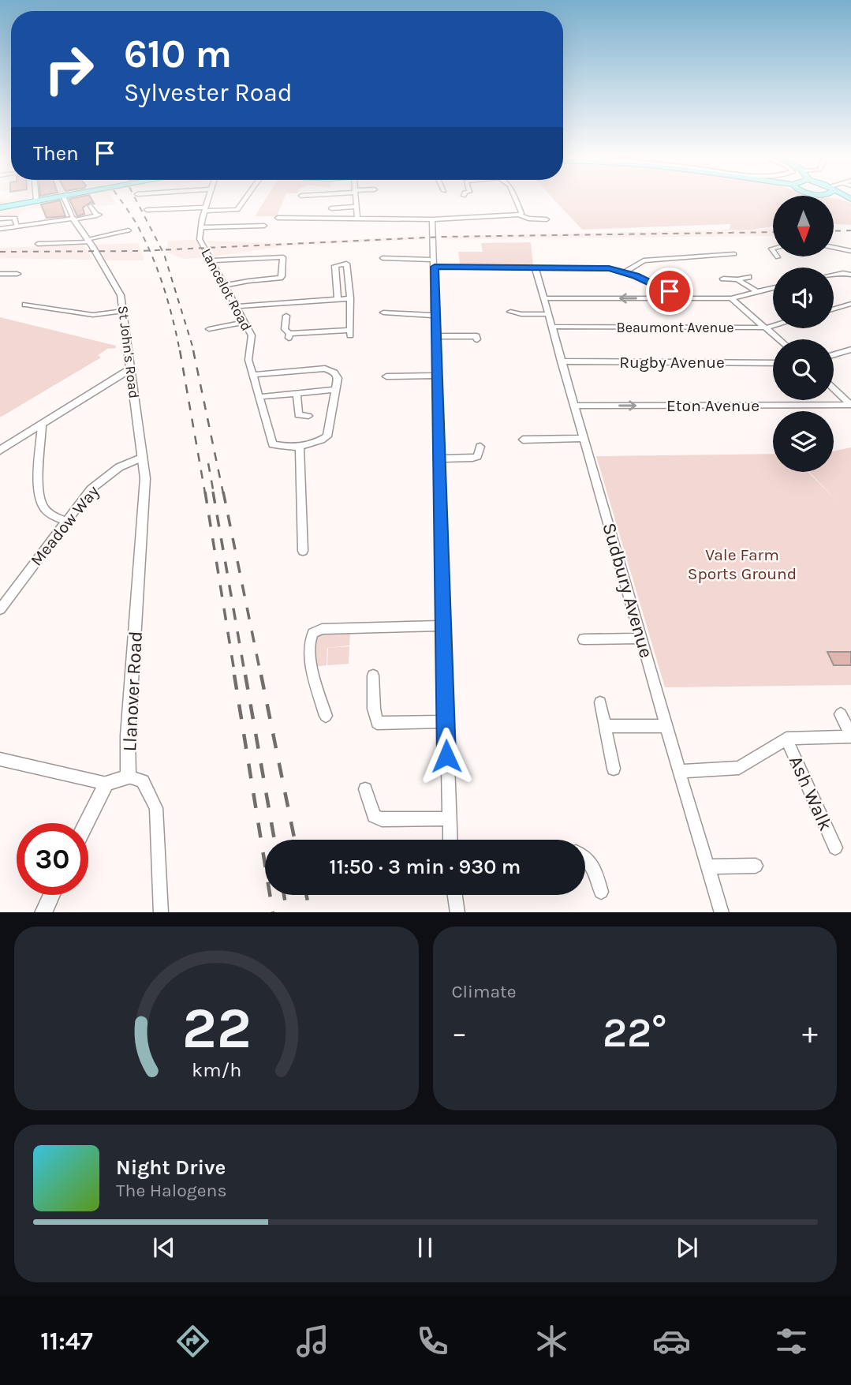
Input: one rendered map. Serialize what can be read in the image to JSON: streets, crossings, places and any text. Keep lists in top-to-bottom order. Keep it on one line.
{"streets":{"street":["Lancelot Road","Beaumont Avenue","St John's Road","Rugby Avenue","Eton Avenue","Meadow Way","Sudbury Avenue","Llanover Road","Ash Walk"]},"crossings":[["Beaumont Avenue","Sudbury Avenue"],["St John's Road","Meadow Way"],["St John's Road","Llanover Road"],["Rugby Avenue","Sudbury Avenue"],["Eton Avenue","Sudbury Avenue"],["Meadow Way","Llanover Road"],["Sudbury Avenue","Ash Walk"]],"one_way":["Eton Avenue"],"parks":["Vale Farm Sports Ground"],"north":"bottom","page":{"turn":["610 m","Sylvester Road"],"then":"Then","limit":"30","trip":"11:50 · 3 min · 930 m","tile":"Climate","heat":["−","22°","+"],"song":["Night Drive","The Halogens"],"tabs":"11:47","gauge":["22","km/h"]}}
